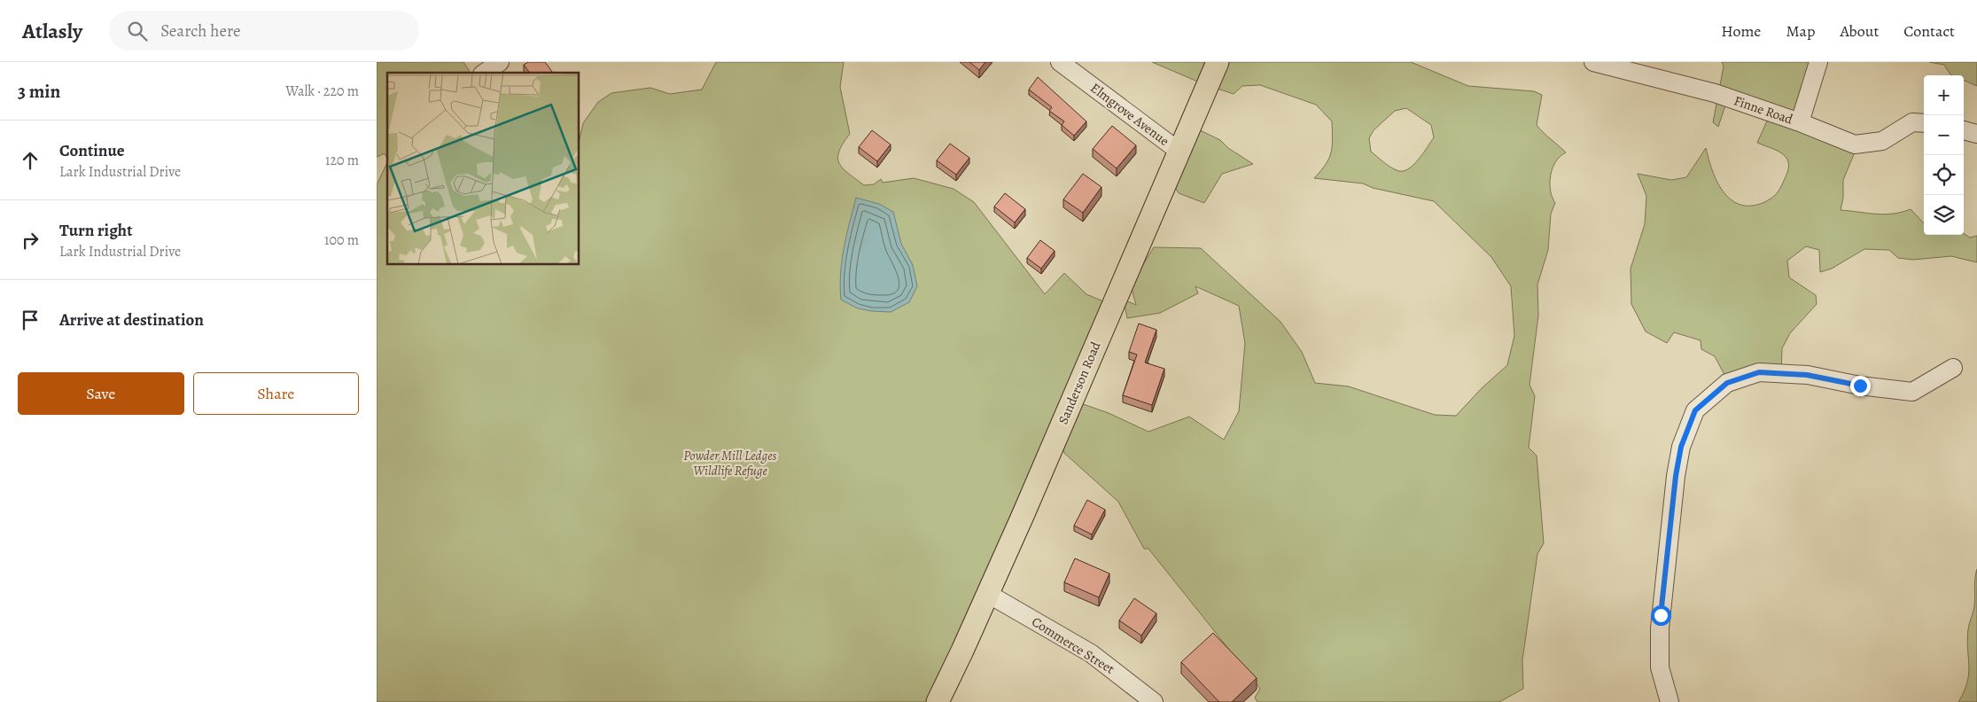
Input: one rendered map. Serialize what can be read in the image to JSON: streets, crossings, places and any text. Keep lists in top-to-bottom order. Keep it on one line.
{"streets":{"main road":["Sanderson Road"],"street":["Finne Road","Elmgrove Avenue","Commerce Street"]},"crossings":[["Elmgrove Avenue","Sanderson Road"],["Sanderson Road","Commerce Street"]],"parks":["Powder Mill Ledges Wildlife Refuge"],"page":{"header":"Atlasly","search":"Search here","nav":["Home","Map","About","Contact"],"heading":["3 min","Walk · 220 m"],"map_buttons":["+","−"],"list":[["Continue","Lark Industrial Drive","120 m"],["Turn right","Lark Industrial Drive","100 m"],"Arrive at destination"],"buttons":["Save","Share"]}}
